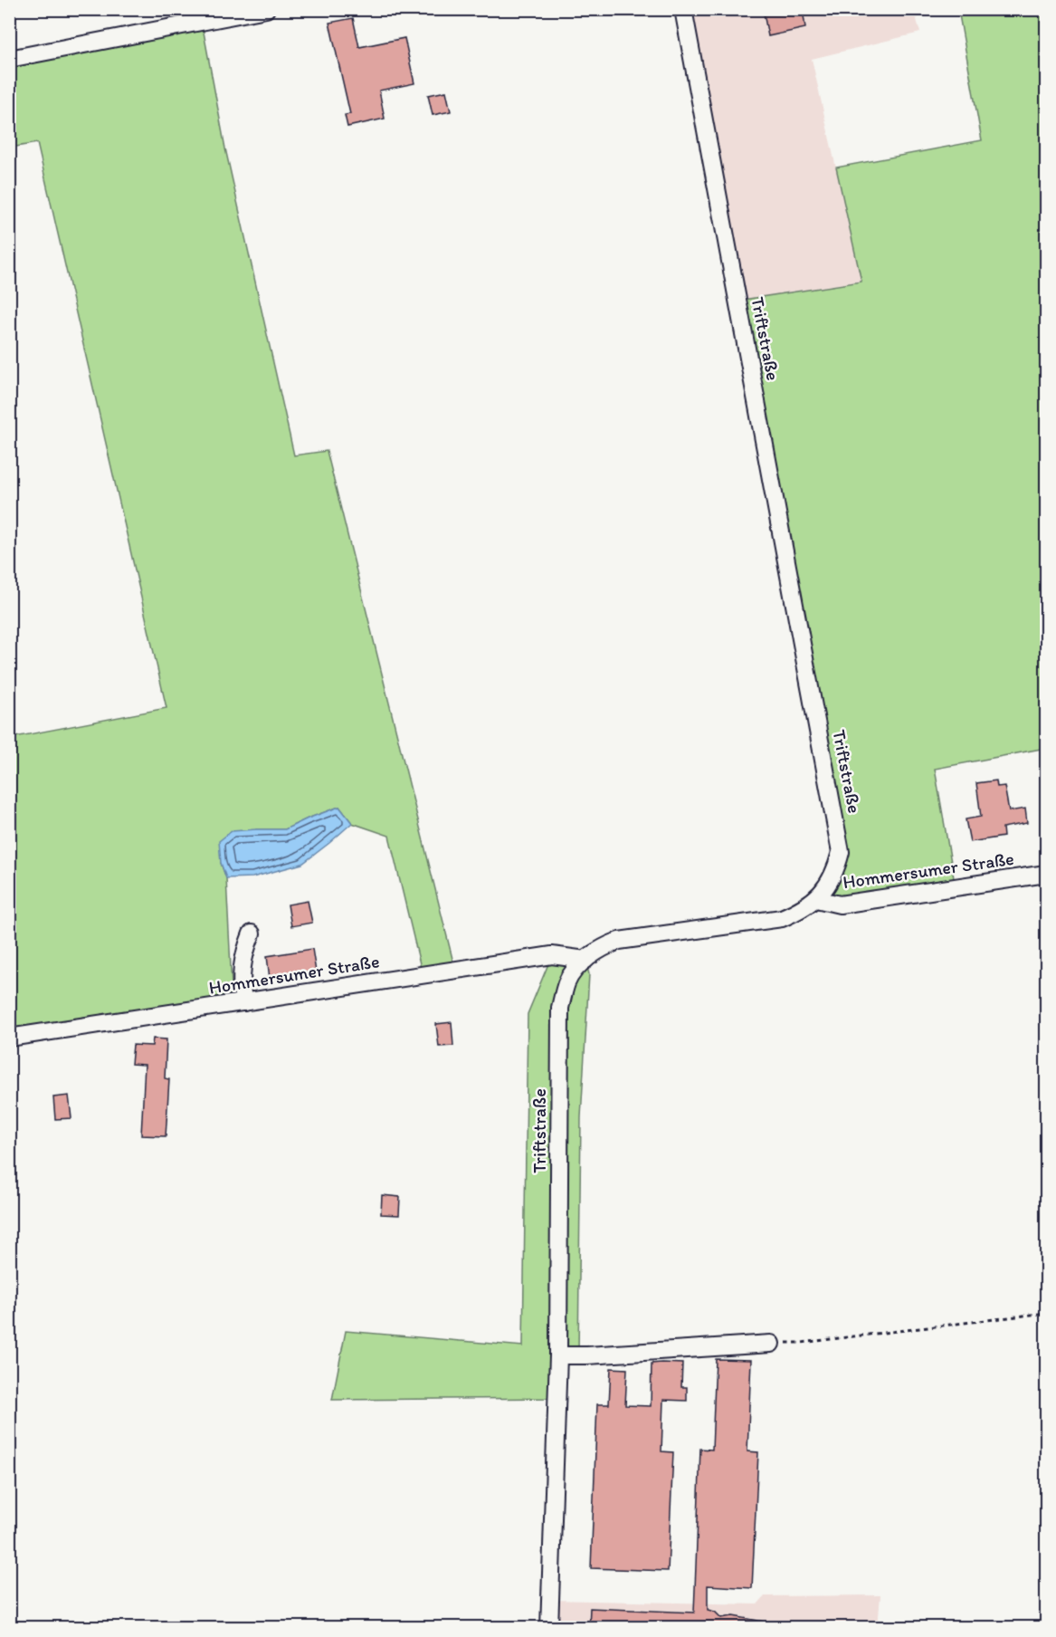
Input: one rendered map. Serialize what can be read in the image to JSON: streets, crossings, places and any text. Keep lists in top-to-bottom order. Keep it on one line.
{"streets":{"street":["Triftstraße","Hommersumer Straße"]},"crossings":[["Triftstraße","Hommersumer Straße"]]}
